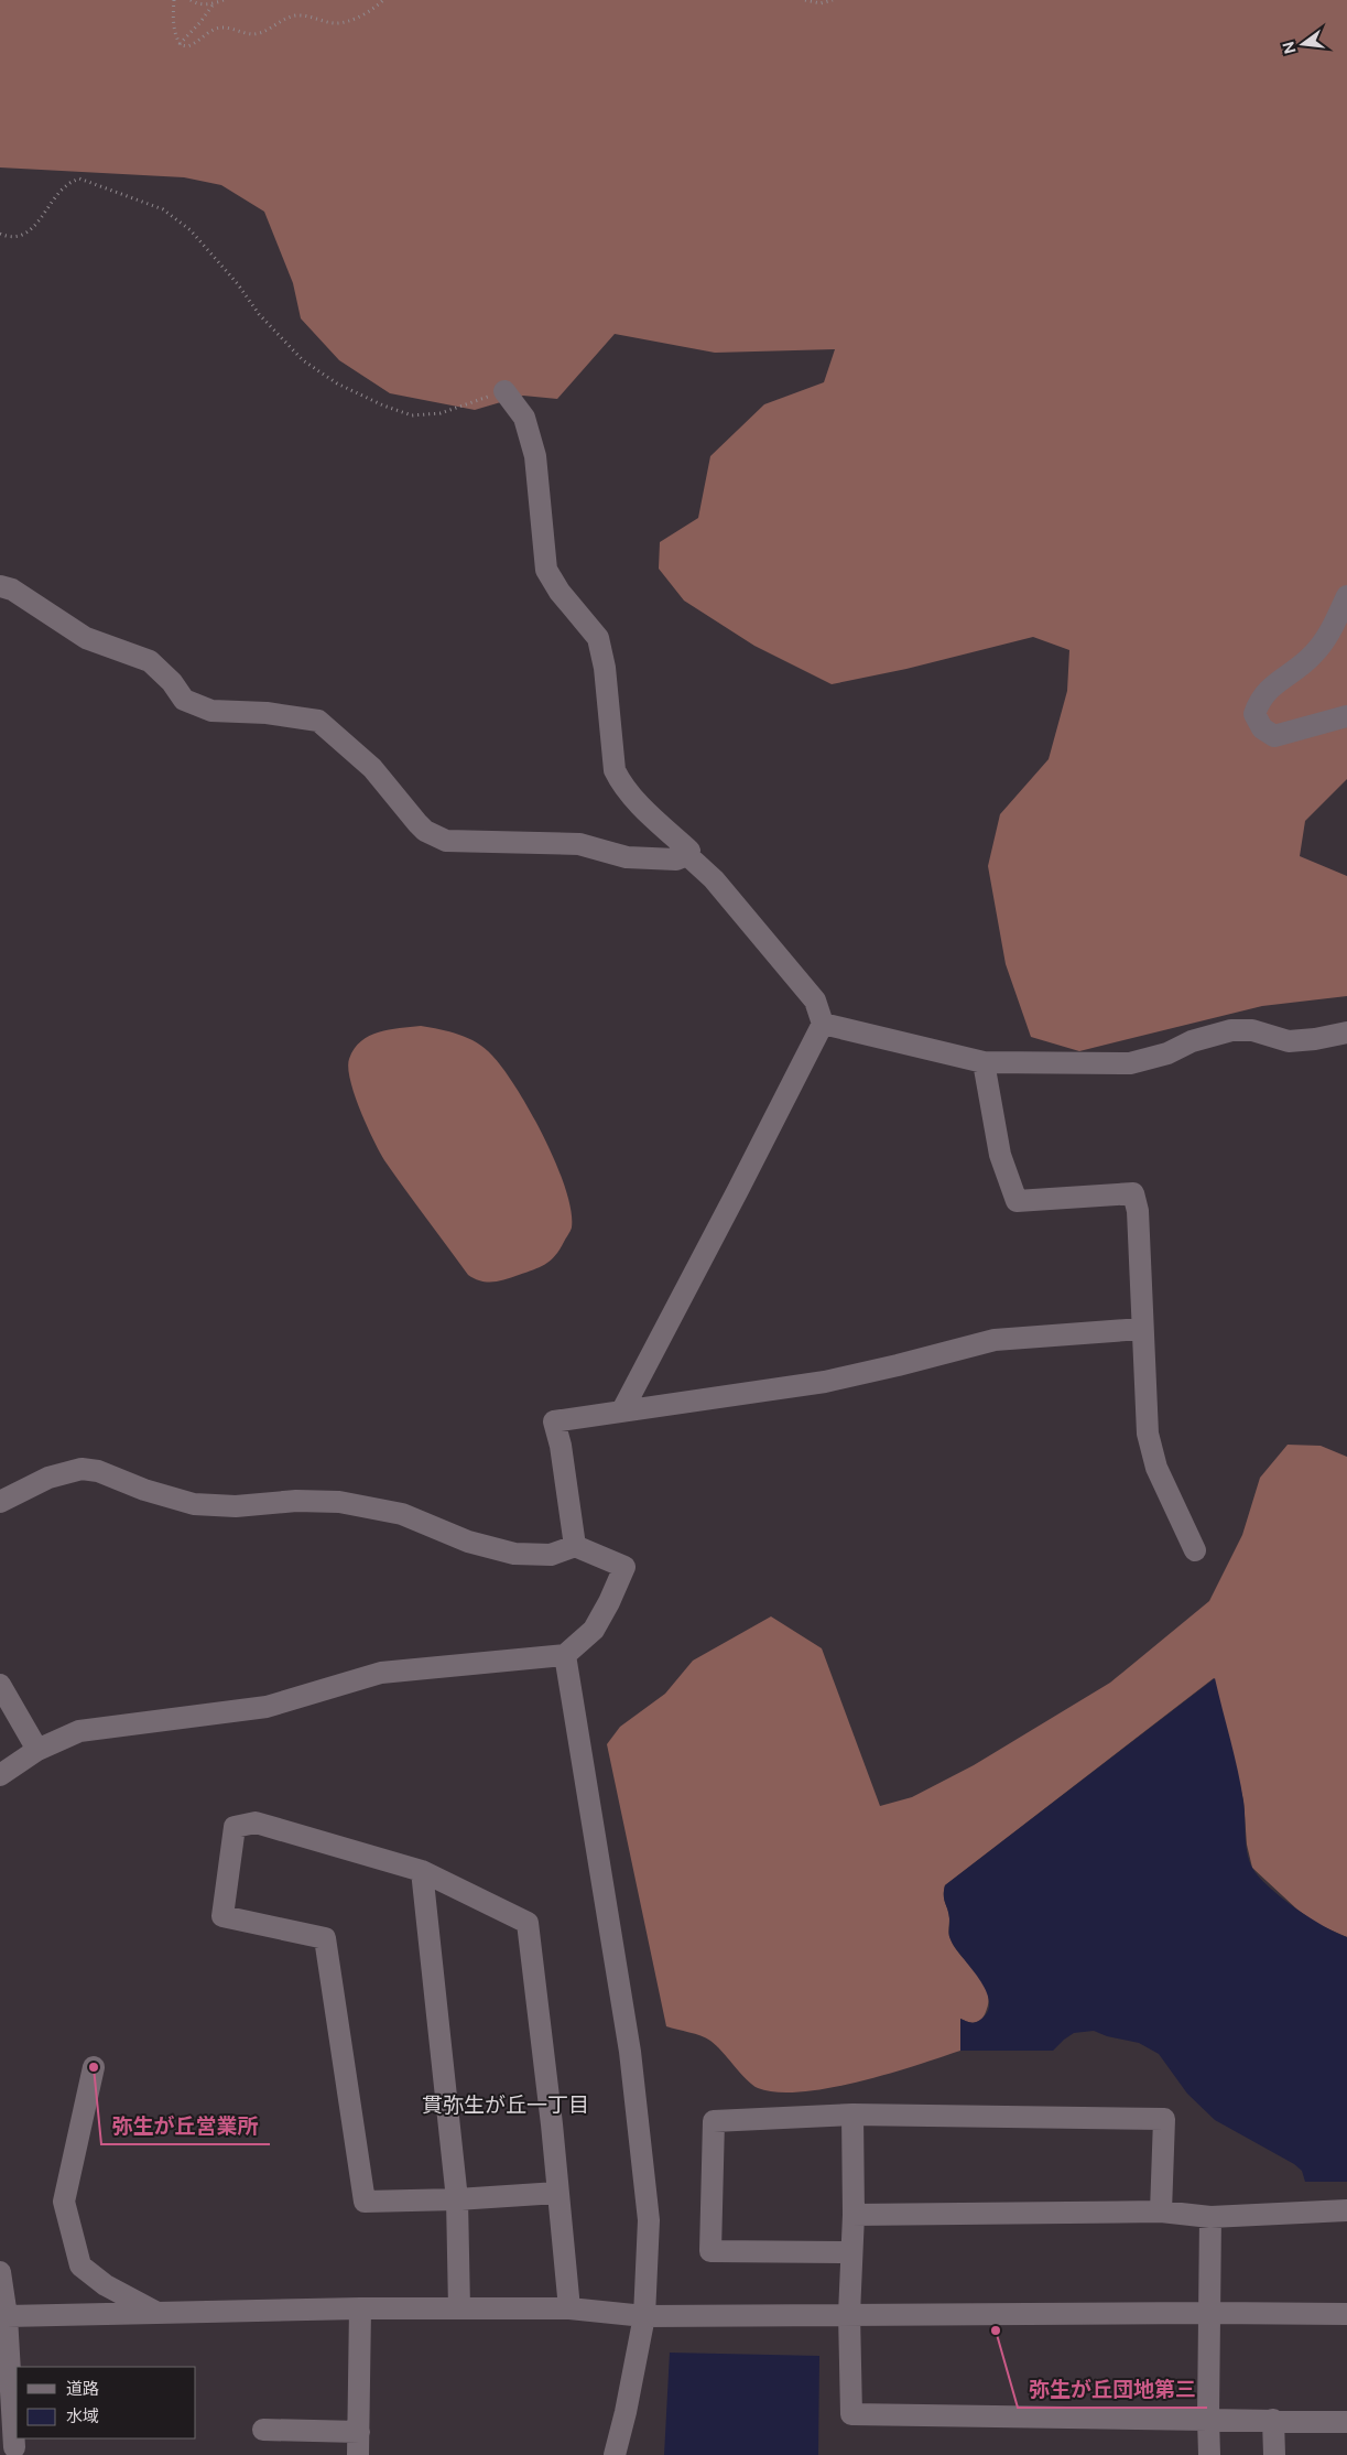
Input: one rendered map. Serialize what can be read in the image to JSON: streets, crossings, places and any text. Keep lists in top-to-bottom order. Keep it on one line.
{"districts":["貫弥生が丘一丁目"],"places":["弥生が丘営業所","弥生が丘団地第三"],"legend":["道路","水域"],"north":"left"}
